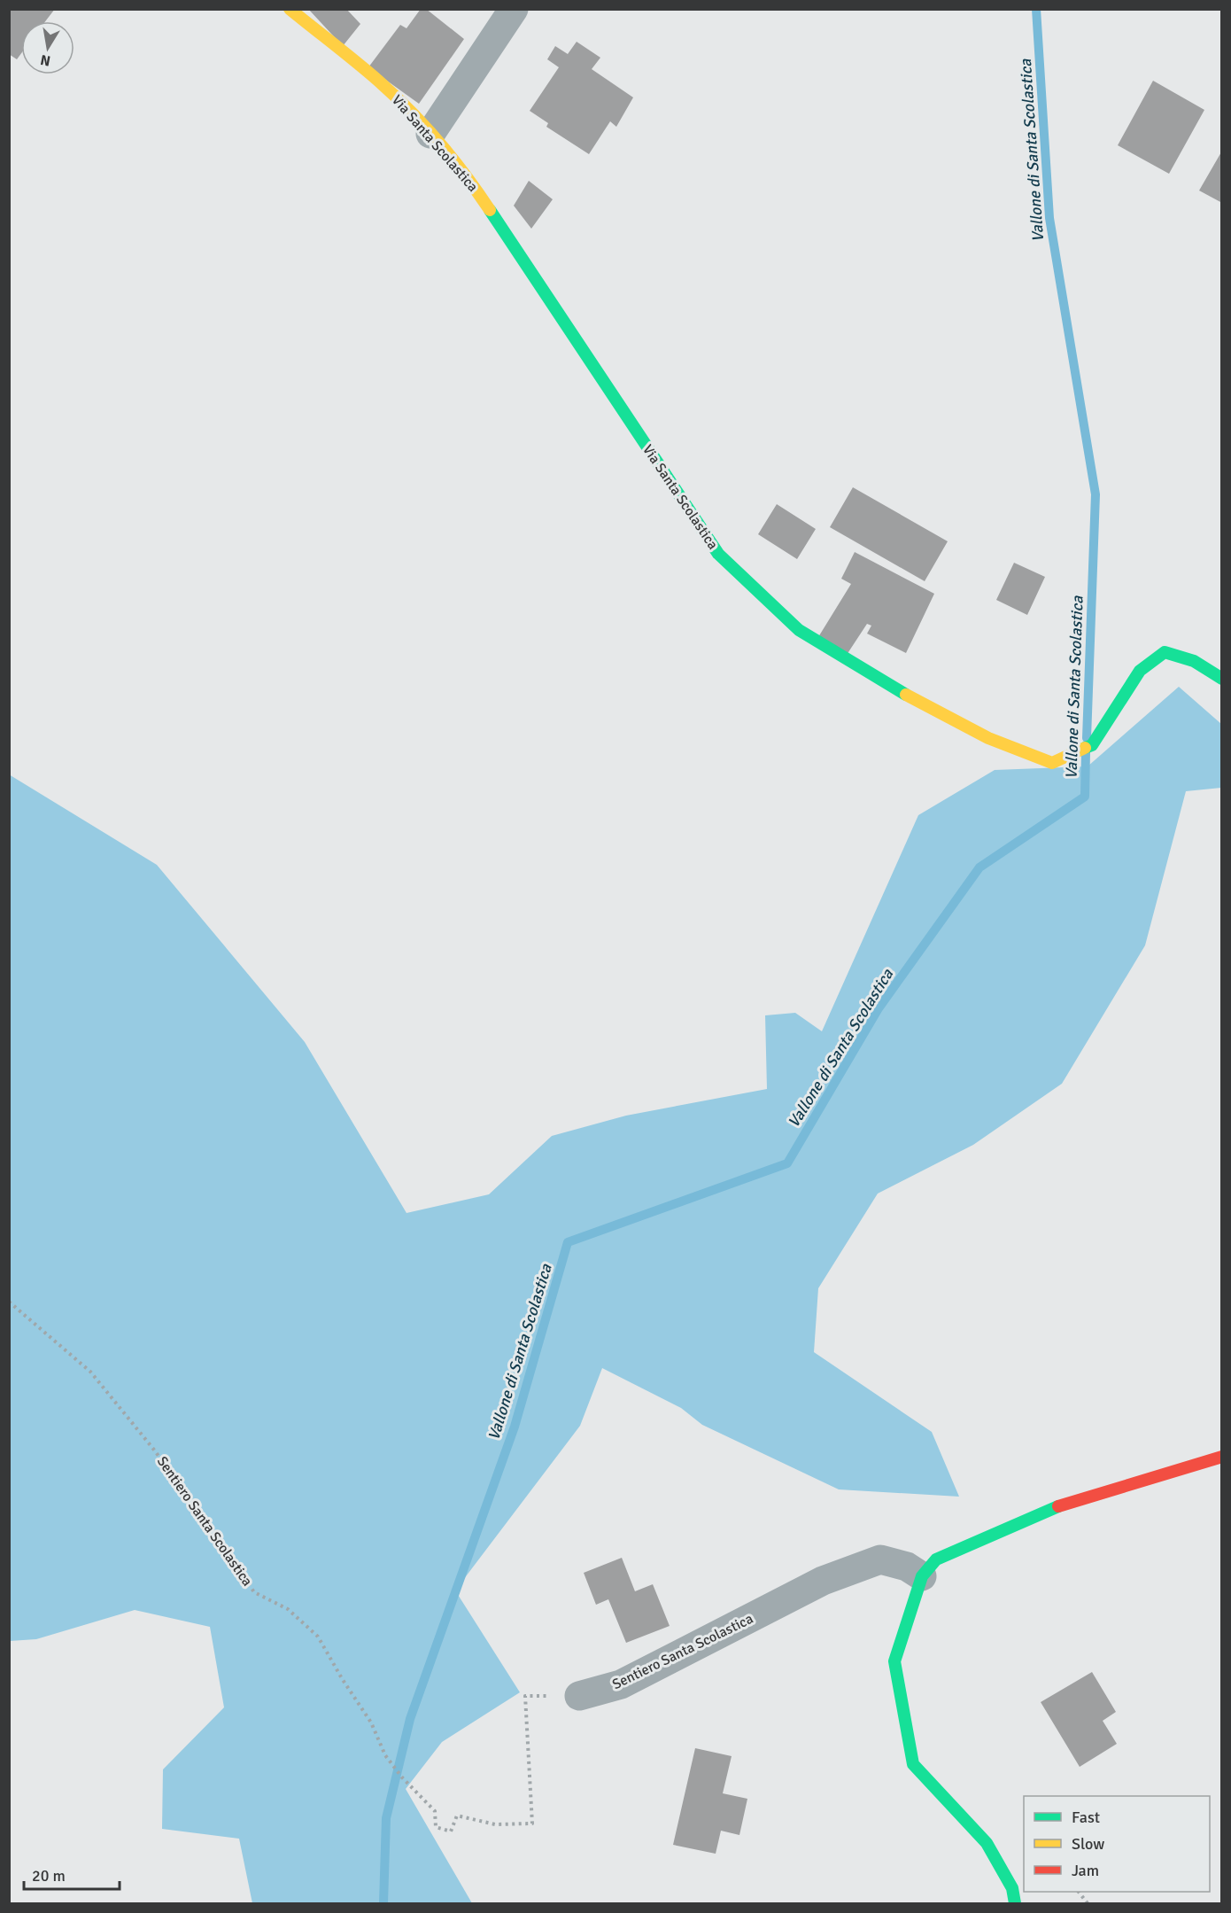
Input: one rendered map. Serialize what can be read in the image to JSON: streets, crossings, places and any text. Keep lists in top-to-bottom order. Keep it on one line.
{"streets":{"street":["Via Santa Scolastica","Sentiero Santa Scolastica"]},"water":["Vallone di Santa Scolastica"],"legend":["Fast","Slow","Jam"],"scale_bar":"20 m","north":"bottom"}
